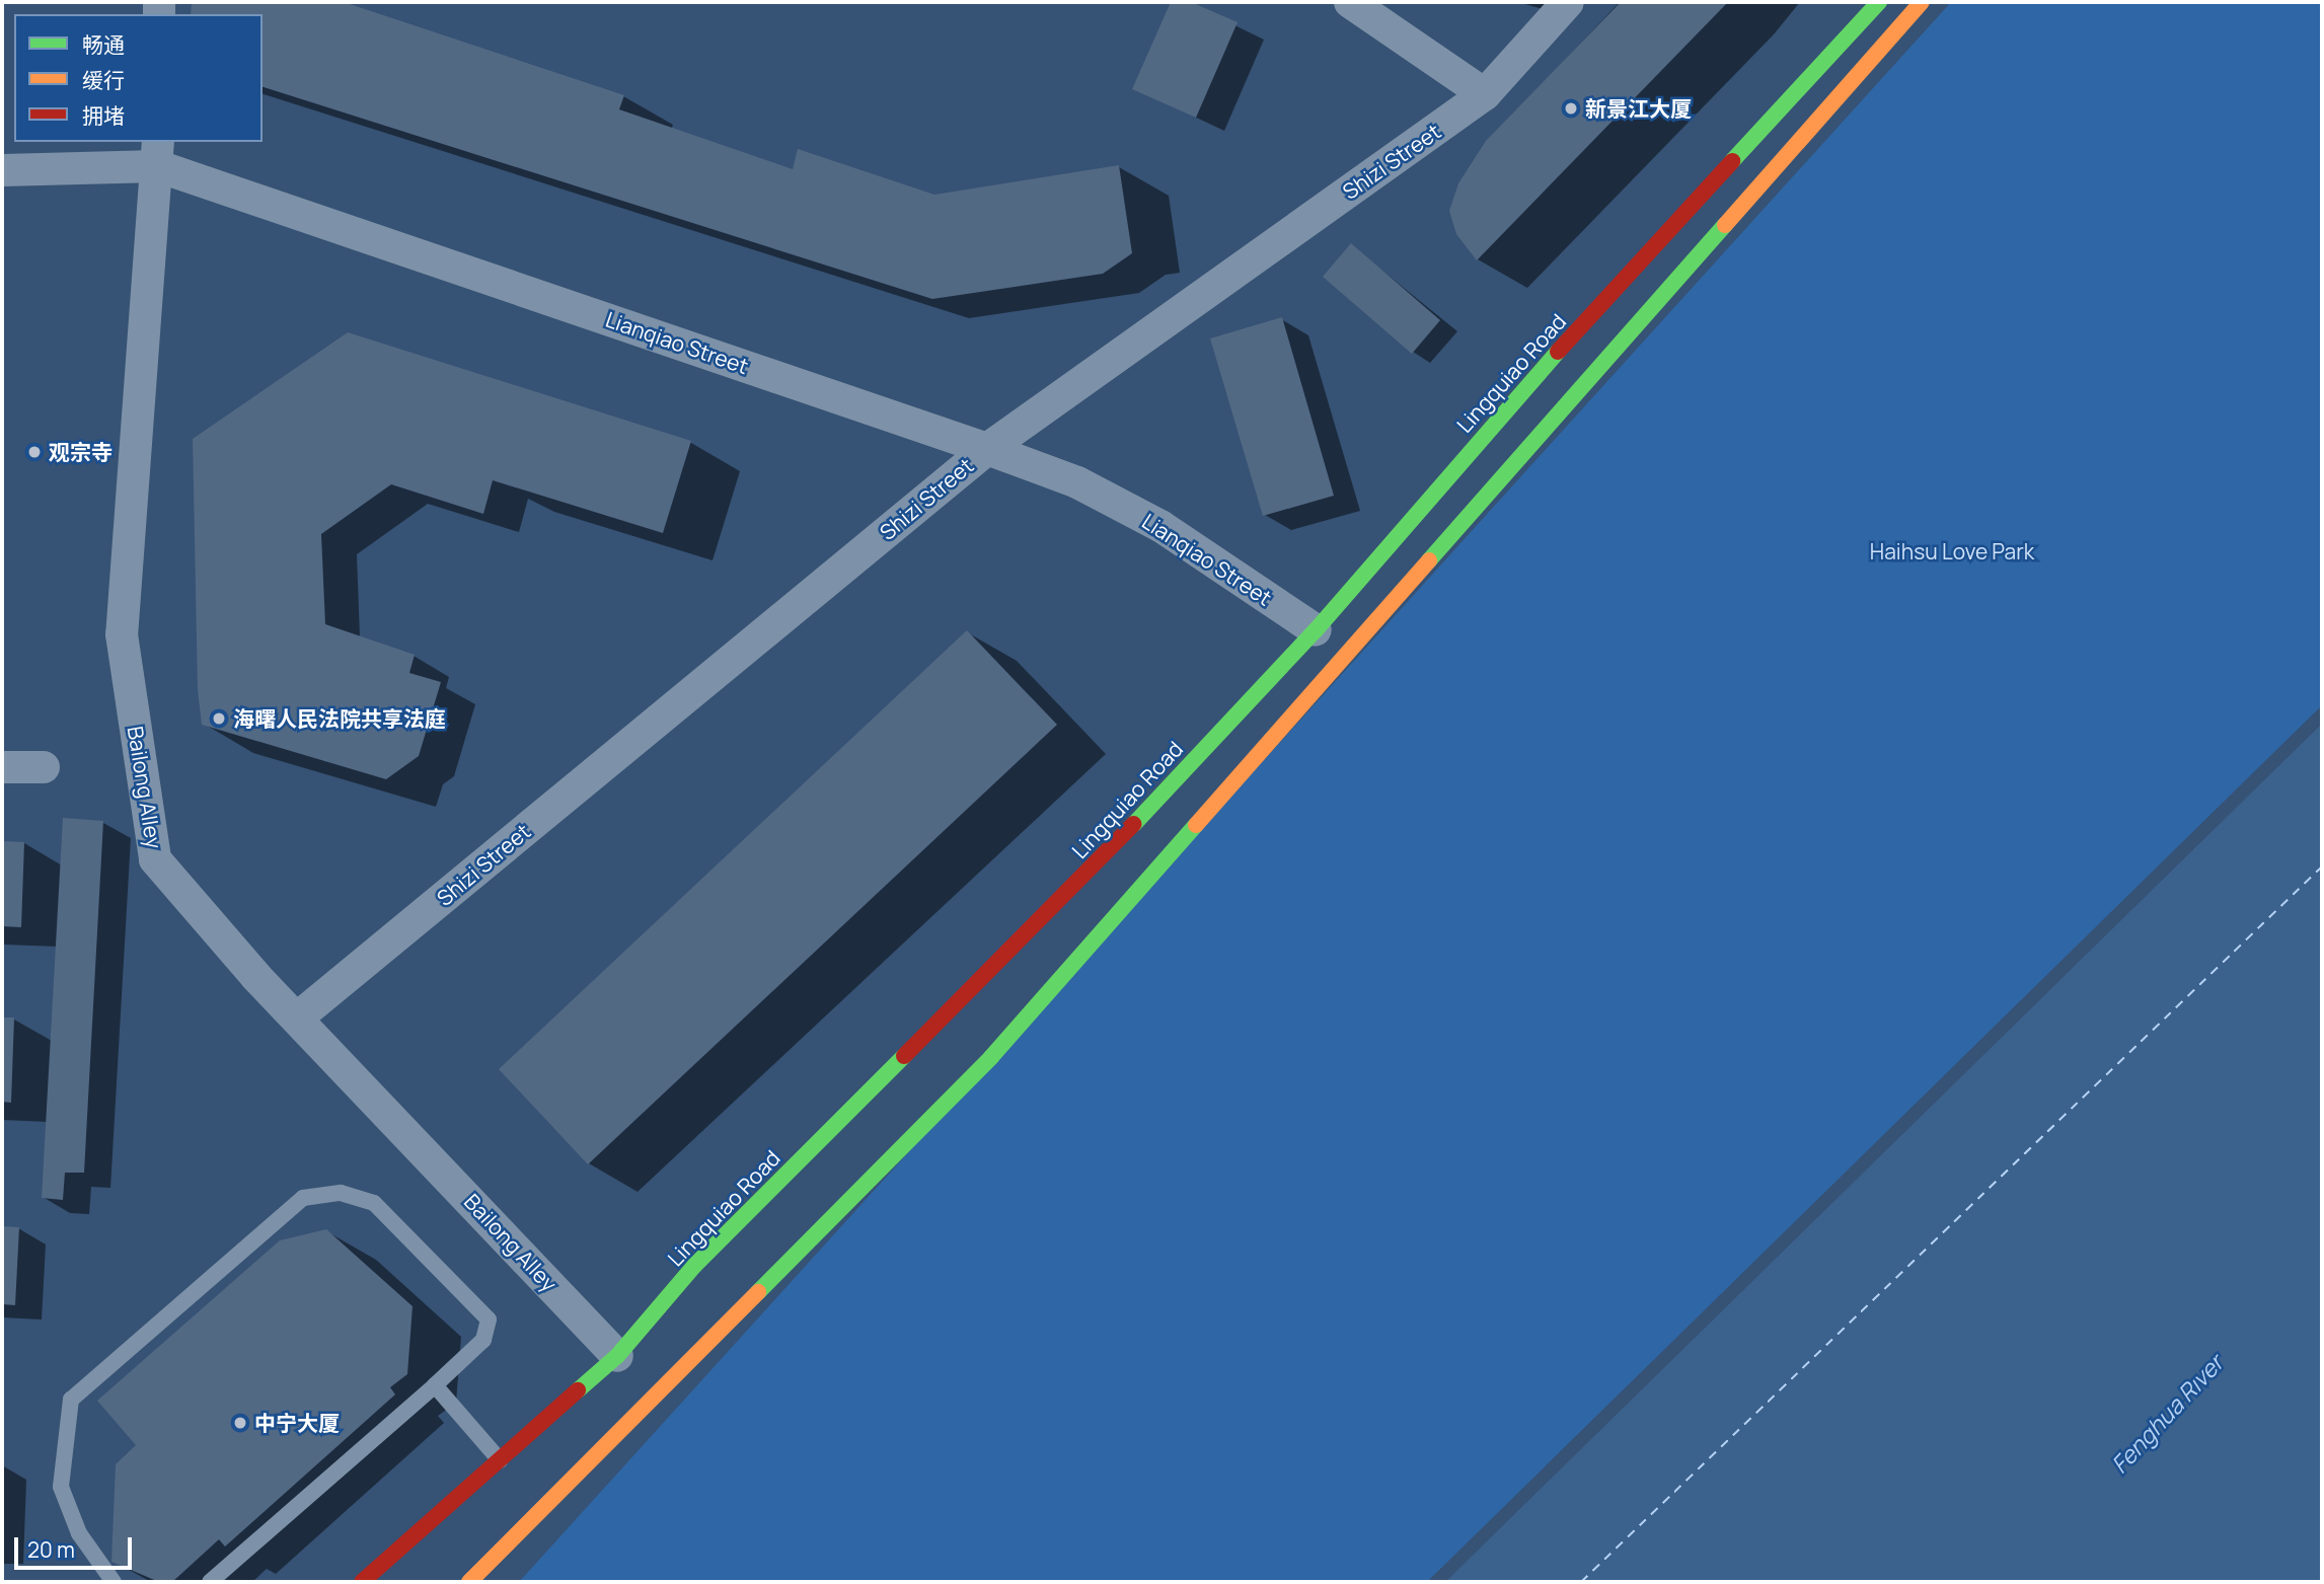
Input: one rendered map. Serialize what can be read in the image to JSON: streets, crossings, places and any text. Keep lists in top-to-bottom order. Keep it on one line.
{"streets":{"main road":["Lingquiao Road"],"street":["Shizi Street","Lianqiao Street","Bailong Alley"]},"crossings":[["Shizi Street","Lianqiao Street"],["Shizi Street","Bailong Alley"],["Lianqiao Street","Lingquiao Road"],["Lianqiao Street","Bailong Alley"],["Lingquiao Road","Bailong Alley"]],"water":["Fenghua Rıver"],"parks":["Haihsu Love Park"],"places":["新景江大厦","观宗寺","海曙人民法院共享法庭","中宁大厦"],"legend":["畅通","缓行","拥堵"],"scale_bar":"20 m"}
